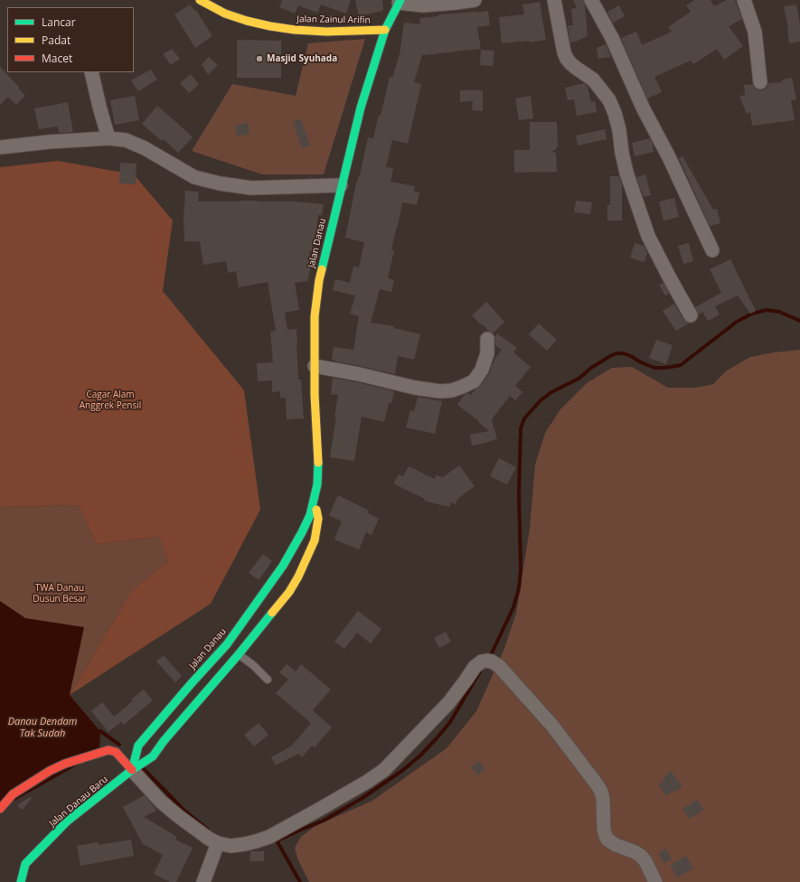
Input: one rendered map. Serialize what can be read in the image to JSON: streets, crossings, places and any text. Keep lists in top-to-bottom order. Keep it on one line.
{"streets":{"street":["Jalan Zainul Arifin","Jalan Danau","Jalan Danau Baru"]},"crossings":[["Jalan Zainul Arifin","Jalan Danau"],["Jalan Danau","Jalan Danau Baru"]],"water":["Danau Dendam Tak Sudah"],"parks":["Cagar Alam Anggrek Pensil","TWA Danau Dusun Besar"],"places":["Masjid Syuhada"],"legend":["Lancar","Padat","Macet"]}
